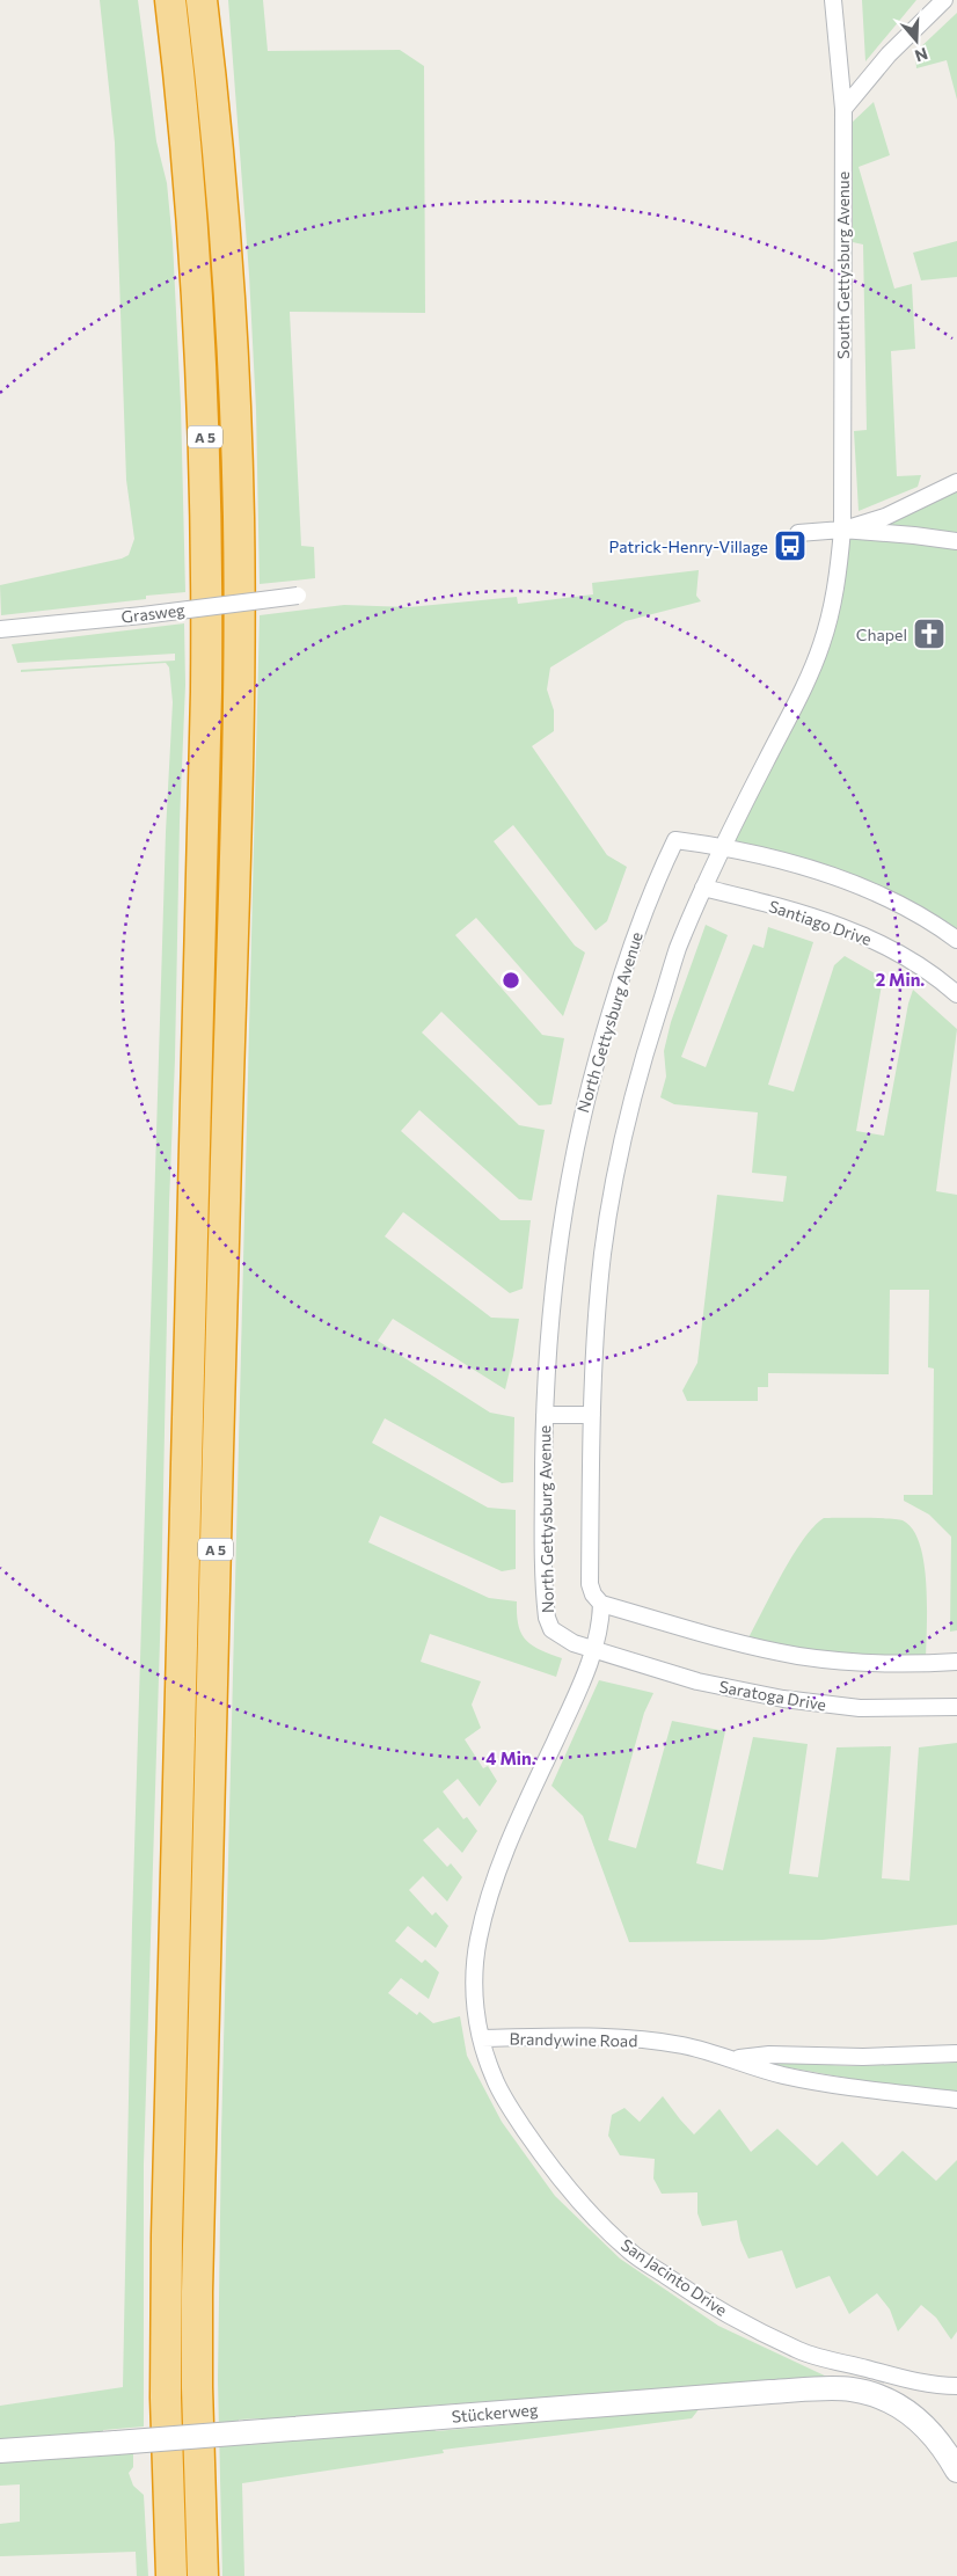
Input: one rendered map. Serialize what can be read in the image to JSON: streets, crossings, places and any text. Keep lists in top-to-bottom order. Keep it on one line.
{"streets":{"highway":["A 5"],"street":["South Gettysburg Avenue","Grasweg","Santiago Drive","North Gettysburg Avenue","Saratoga Drive","Brandywine Road","San Jacinto Drive","Stückerweg"]},"crossings":[["North Gettysburg Avenue","Saratoga Drive"],["North Gettysburg Avenue","San Jacinto Drive"],["Saratoga Drive","San Jacinto Drive"],["Brandywine Road","San Jacinto Drive"]],"places":{"bus stop":["Patrick-Henry-Village"],"church":["Chapel"]},"north":"bottom","rings":["2 Min.","4 Min."]}
